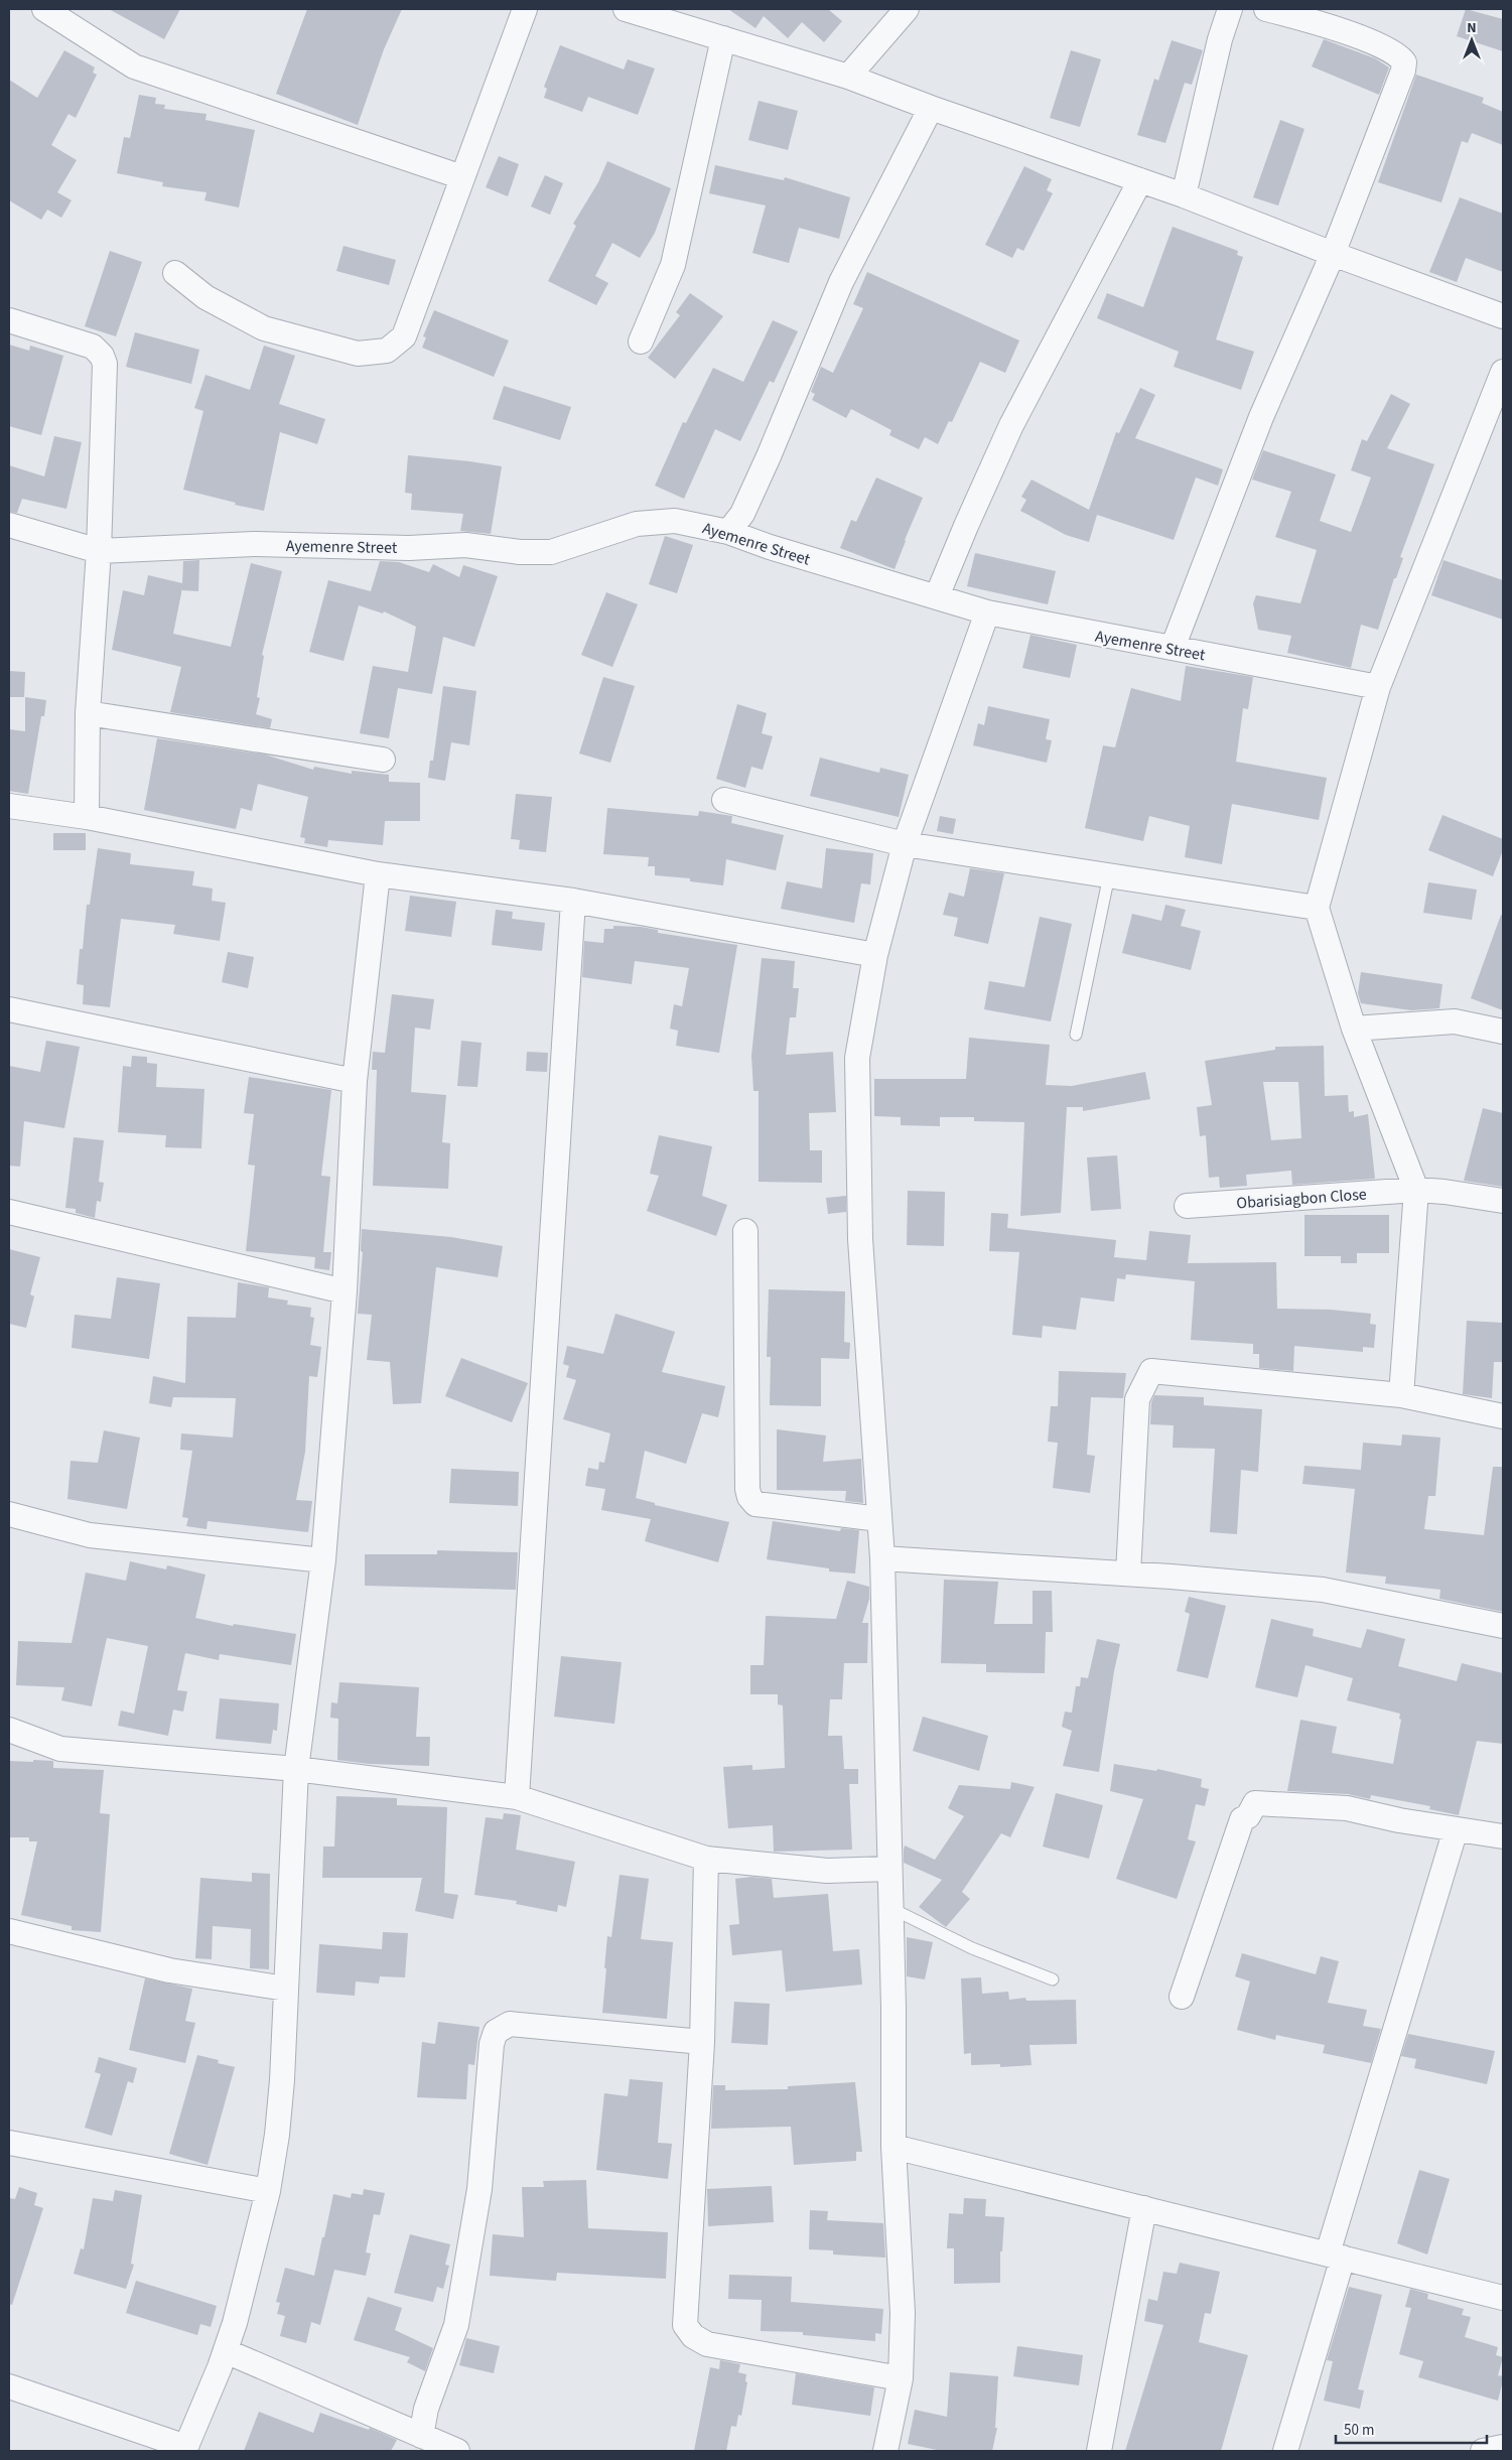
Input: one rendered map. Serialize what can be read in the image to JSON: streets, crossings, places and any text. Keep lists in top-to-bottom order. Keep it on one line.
{"streets":{"street":["Ayemenre Street","Obarisiagbon Close"]},"scale_bar":"50 m","north":"top"}
